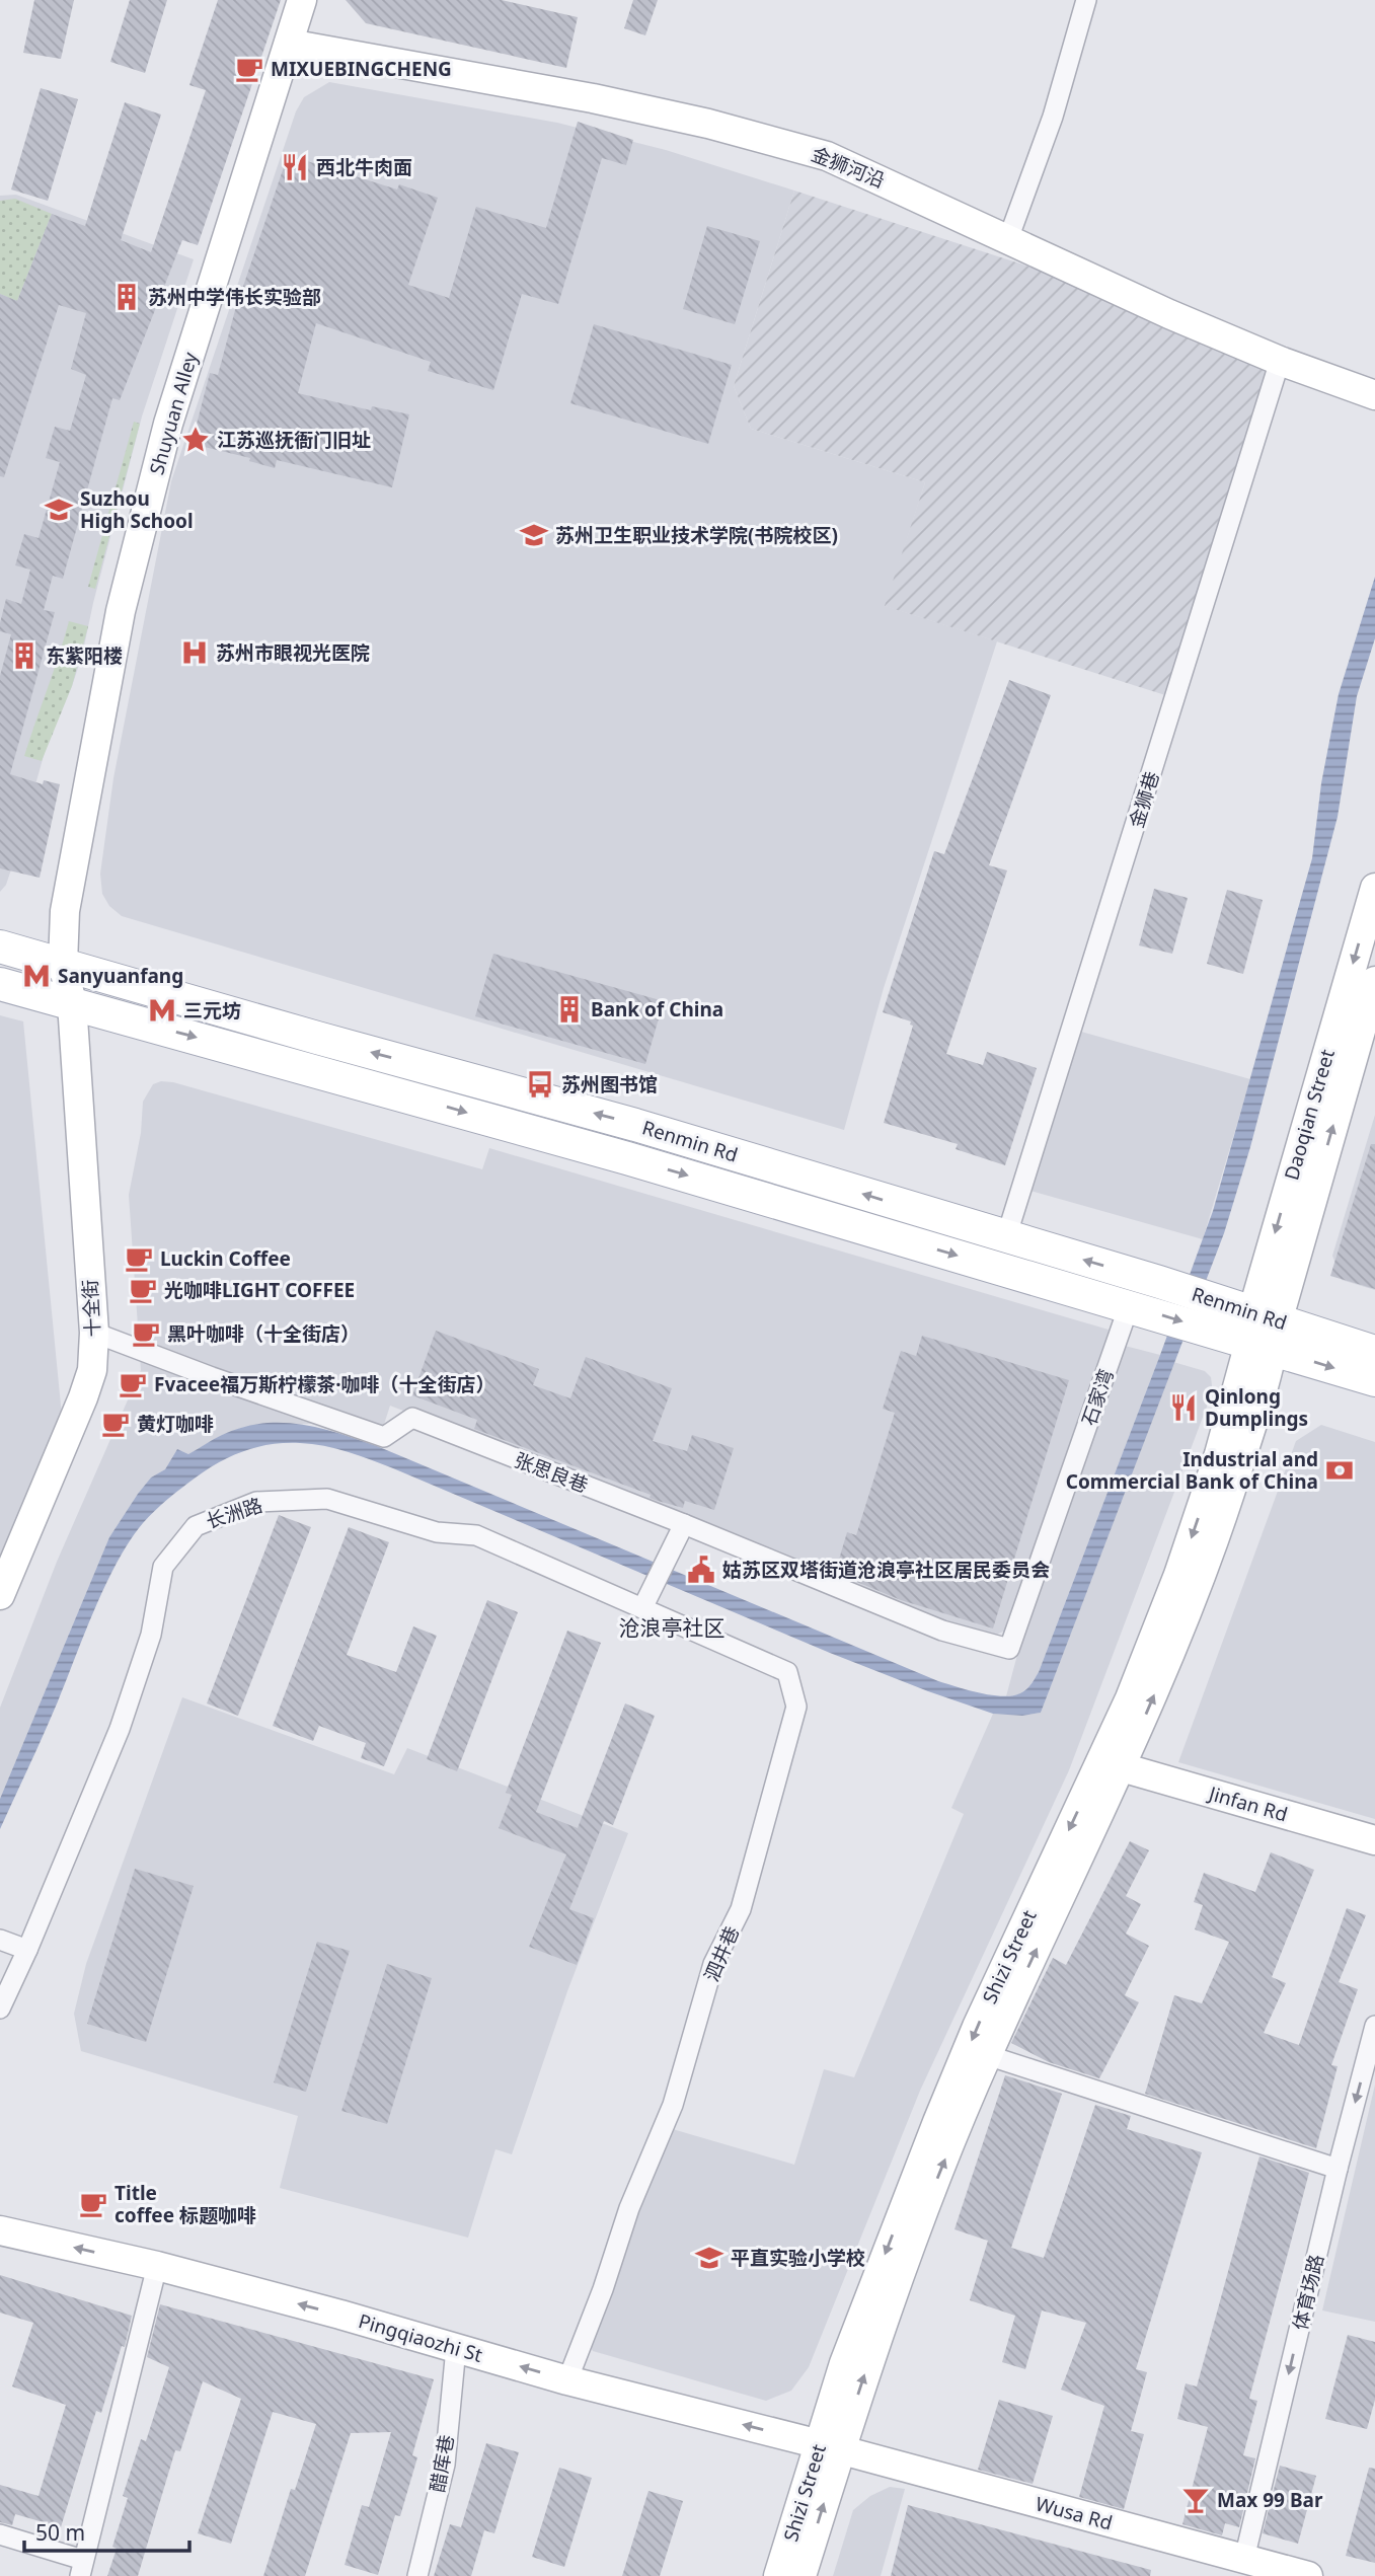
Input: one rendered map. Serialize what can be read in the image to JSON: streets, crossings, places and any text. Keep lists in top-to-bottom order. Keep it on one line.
{"streets":{"main road":["金狮河沿","Shuyuan Alley","Daoqian Street","Renmin Rd","十全街","Jinfan Rd","Shizi Street","Pingqiaozhi St","Wusa Rd"],"street":["金狮巷","石家湾","张思良巷","长洲路","泗井巷","体育场路","醋库巷"]},"crossings":[["金狮河沿","Shuyuan Alley"],["金狮河沿","金狮巷"],["Shuyuan Alley","Renmin Rd"],["Shuyuan Alley","十全街"],["金狮巷","Renmin Rd"],["Daoqian Street","Renmin Rd"],["Daoqian Street","Shizi Street"],["Renmin Rd","十全街"],["Renmin Rd","石家湾"],["Renmin Rd","Shizi Street"],["十全街","张思良巷"],["石家湾","张思良巷"],["长洲路","泗井巷"],["Jinfan Rd","Shizi Street"],["泗井巷","Pingqiaozhi St"],["Shizi Street","Pingqiaozhi St"],["Shizi Street","Wusa Rd"],["体育场路","Wusa Rd"],["Pingqiaozhi St","醋库巷"],["Pingqiaozhi St","Wusa Rd"]],"one_way":["体育场路","Pingqiaozhi St"],"districts":["沧浪亭社区"],"places":{"cafe":["MIXUEBINGCHENG","Luckin Coffee","光咖啡LIGHT COFFEE","黑叶咖啡（十全街店）","Fvacee福万斯柠檬茶·咖啡（十全街店）","黄灯咖啡","Title coffee 标题咖啡"],"restaurant":["西北牛肉面","Qinlong Dumplings"],"building":["苏州中学伟长实验部","东紫阳楼","Bank of China"],"place":["江苏巡抚衙门旧址"],"school or university":["Suzhou High School","苏州卫生职业技术学院(书院校区)","平直实验小学校"],"hospital":["苏州市眼视光医院"],"metro station":["Sanyuanfang","三元坊"],"bus stop":["苏州图书馆"],"bank":["Industrial and Commercial Bank of China"],"public building":["姑苏区双塔街道沧浪亭社区居民委员会"],"bar":["Max 99 Bar"]},"scale_bar":"50 m"}
